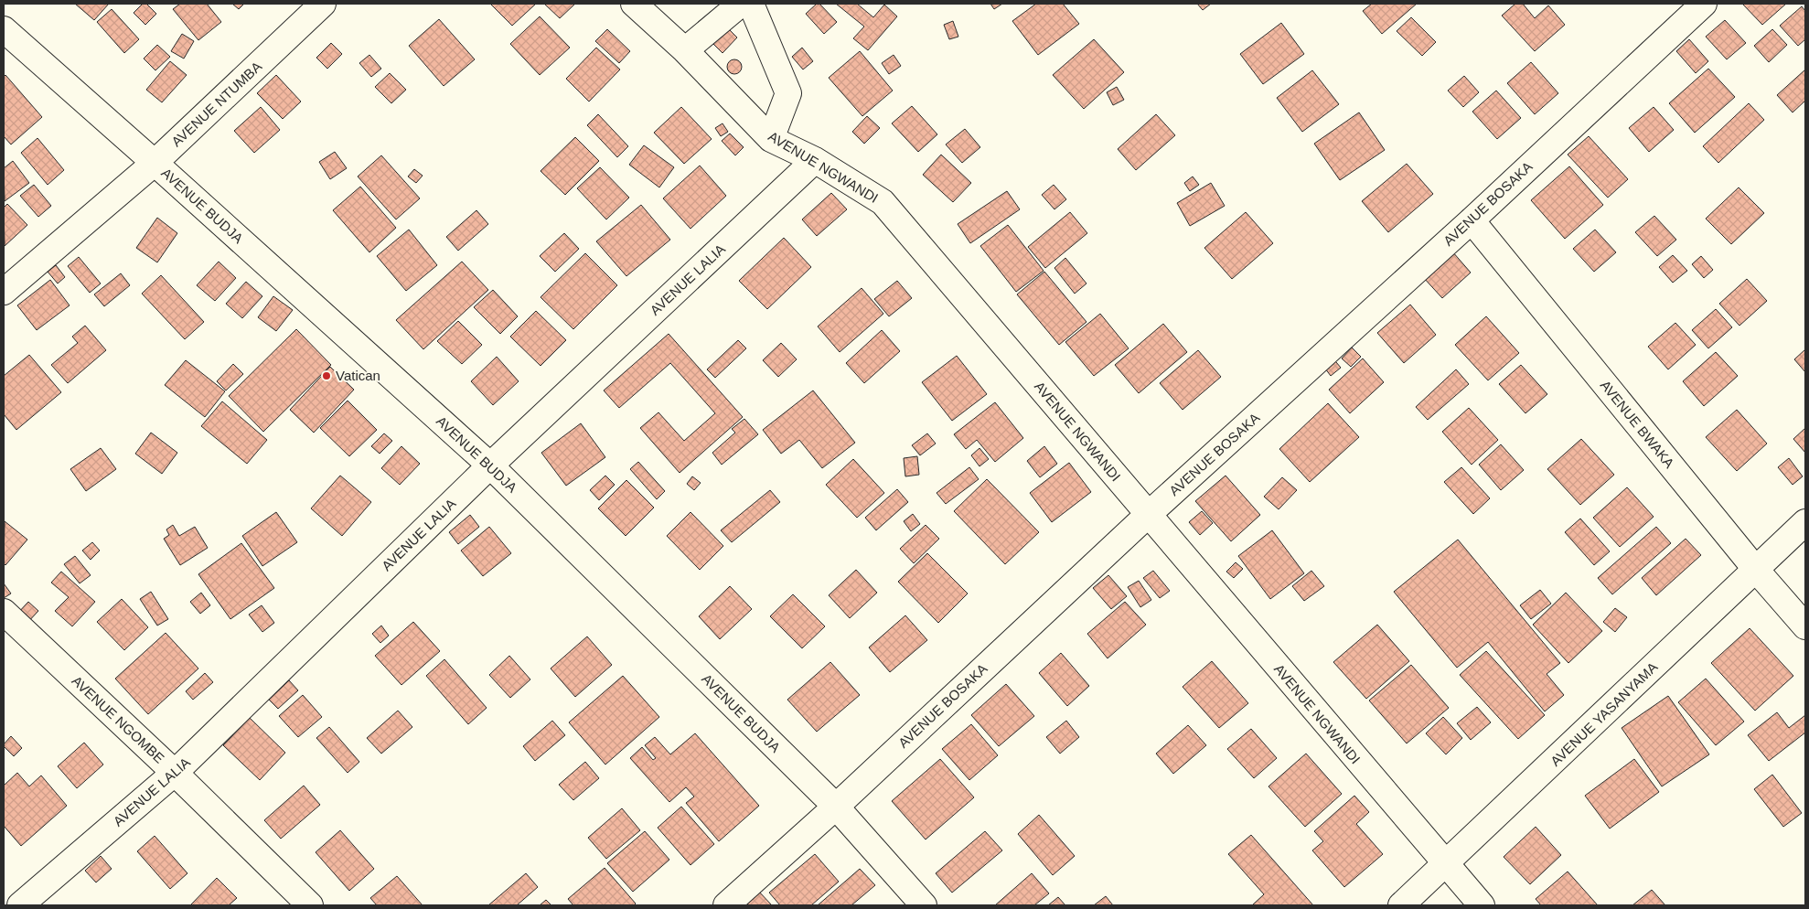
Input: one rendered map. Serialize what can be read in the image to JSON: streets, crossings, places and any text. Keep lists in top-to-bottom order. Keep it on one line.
{"streets":{"street":["AVENUE NTUMBA","AVENUE NGWANDI","AVENUE BOSAKA","AVENUE BUDJA","AVENUE LALIA","AVENUE BWAKA","AVENUE YASANYAMA","AVENUE NGOMBE"]},"crossings":[["AVENUE NTUMBA","AVENUE BUDJA"],["AVENUE NGWANDI","AVENUE BOSAKA"],["AVENUE NGWANDI","AVENUE LALIA"],["AVENUE NGWANDI","AVENUE YASANYAMA"],["AVENUE BOSAKA","AVENUE BUDJA"],["AVENUE BOSAKA","AVENUE BWAKA"],["AVENUE BUDJA","AVENUE LALIA"],["AVENUE LALIA","AVENUE NGOMBE"],["AVENUE BWAKA","AVENUE YASANYAMA"]],"places":["Vatican"]}
